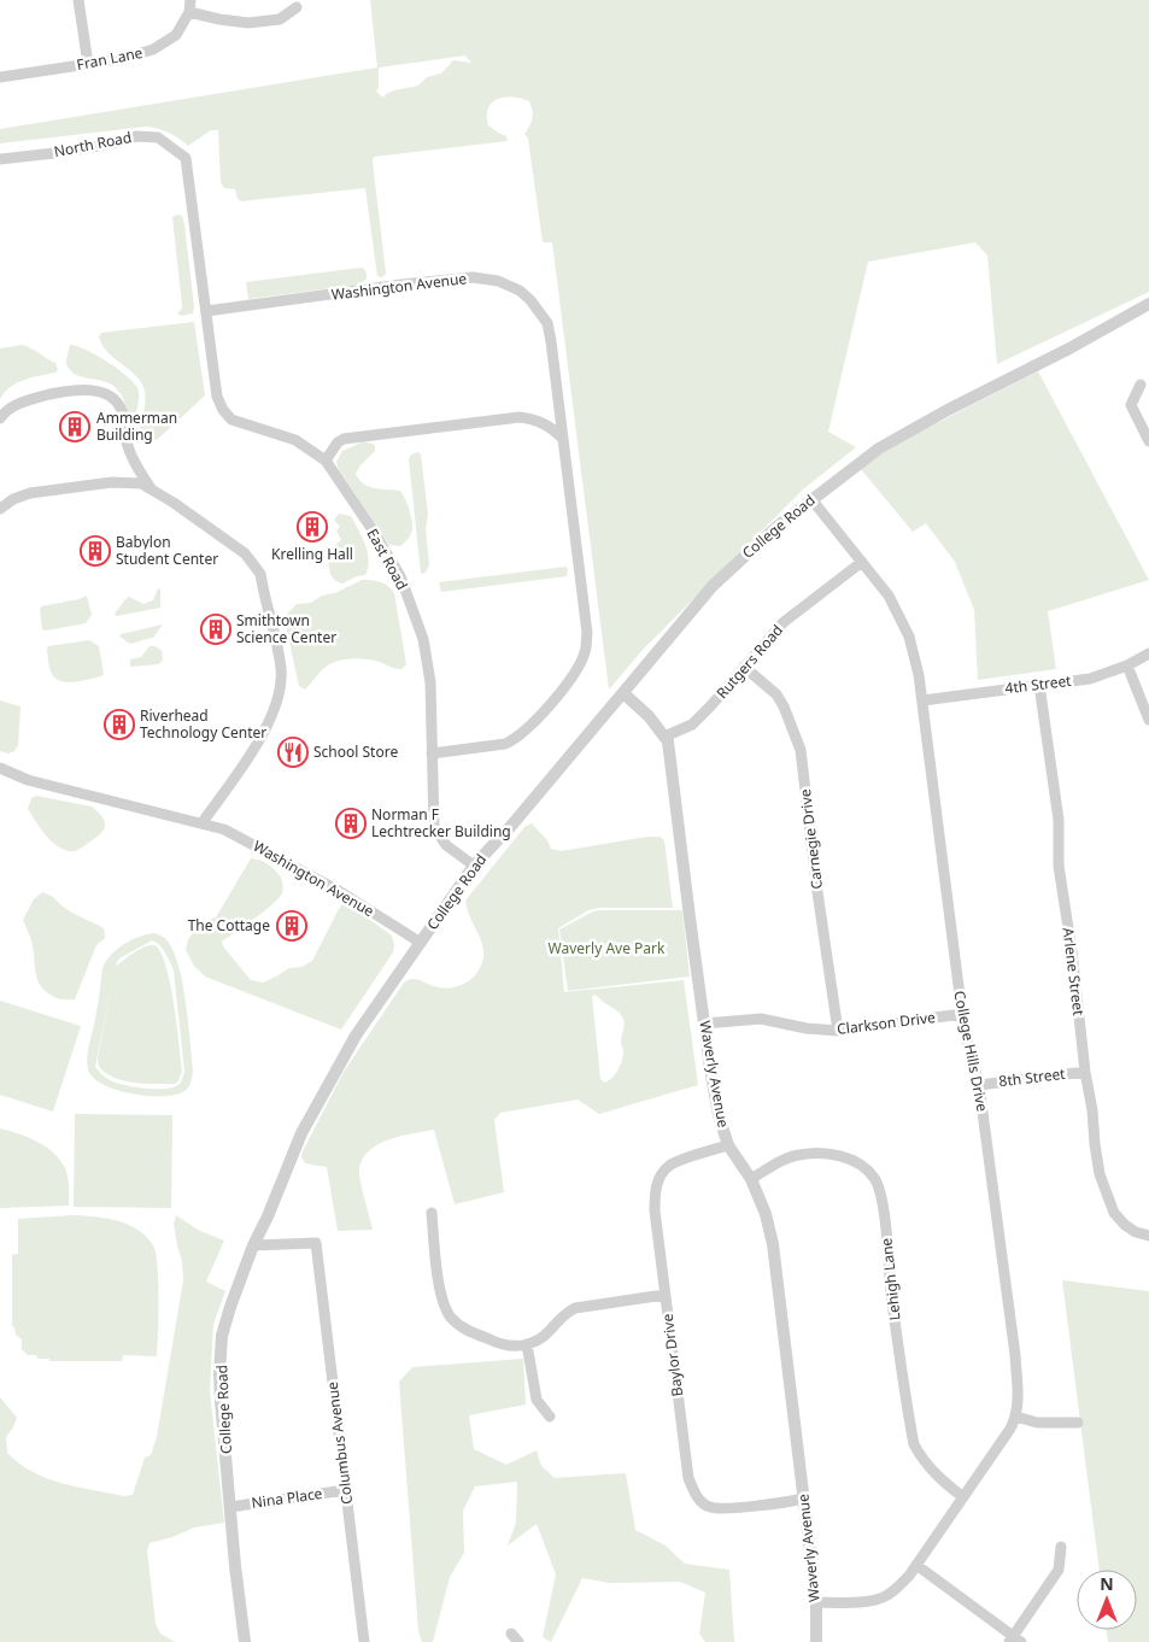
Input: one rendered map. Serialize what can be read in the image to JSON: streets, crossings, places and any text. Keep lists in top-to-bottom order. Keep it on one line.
{"streets":{"street":["Fran Lane","North Road","Washington Avenue","College Road","East Road","Rutgers Road","4th Street","Carnegie Drive","Arlene Street","Clarkson Drive","College Hills Drive","Waverly Avenue","8th Street","Lehigh Lane","Baylor Drive","Columbus Avenue","Nina Place"]},"crossings":[["North Road","Washington Avenue"],["North Road","East Road"],["Washington Avenue","College Road"],["Washington Avenue","East Road"],["College Road","East Road"],["College Road","College Hills Drive"],["College Road","Waverly Avenue"],["College Road","Columbus Avenue"],["College Road","Nina Place"],["Rutgers Road","Carnegie Drive"],["Rutgers Road","College Hills Drive"],["Rutgers Road","Waverly Avenue"],["4th Street","Arlene Street"],["4th Street","College Hills Drive"],["Carnegie Drive","Clarkson Drive"],["Arlene Street","8th Street"],["Clarkson Drive","College Hills Drive"],["Clarkson Drive","Waverly Avenue"],["College Hills Drive","8th Street"],["Waverly Avenue","Lehigh Lane"],["Waverly Avenue","Baylor Drive"],["Columbus Avenue","Nina Place"]],"parks":["Waverly Ave Park"],"places":{"building":["Ammerman Building","Krelling Hall","Babylon Student Center","Smithtown Science Center","Riverhead Technology Center","Norman F Lechtrecker Building","The Cottage"],"restaurant":["School Store"]},"north":"top"}
